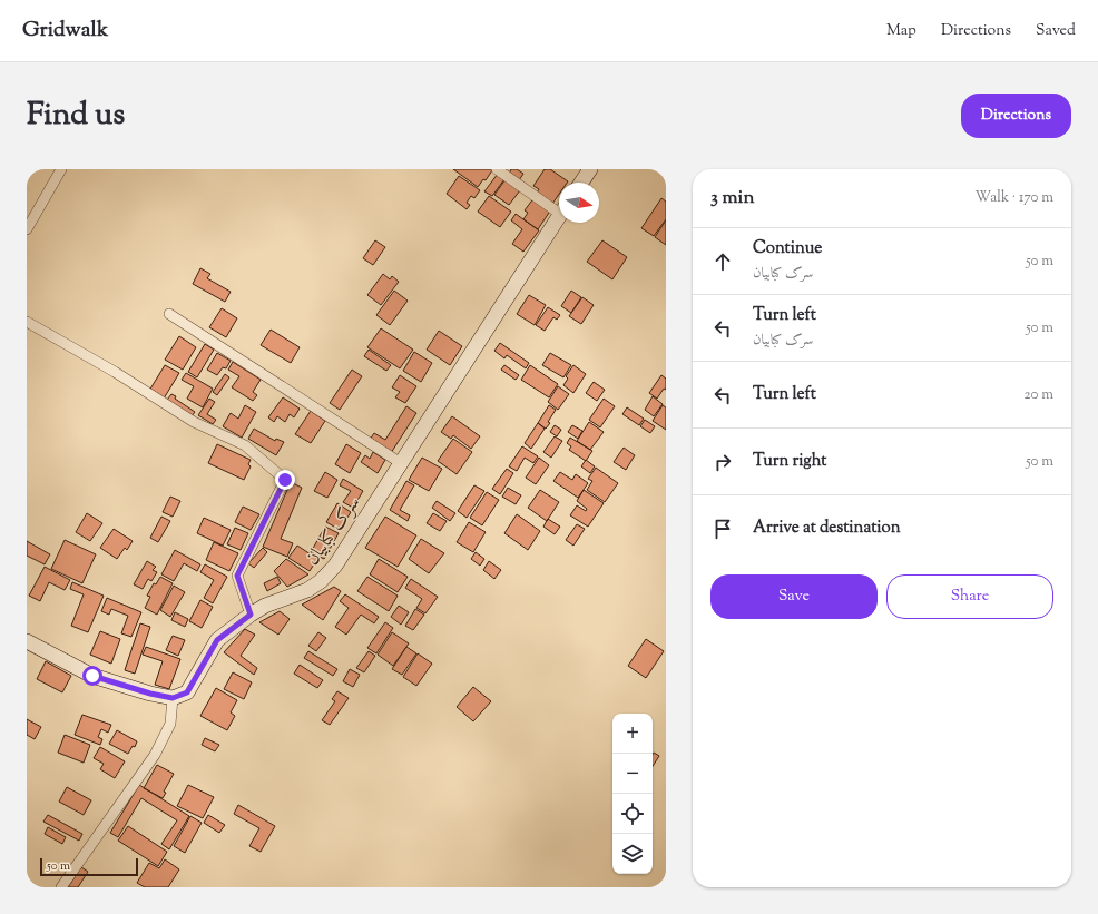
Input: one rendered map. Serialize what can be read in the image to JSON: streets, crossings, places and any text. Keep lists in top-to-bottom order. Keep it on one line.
{"streets":{"street":["سرک کبابیان"]},"scale_bar":"50 m","north":"right","page":{"header":"Gridwalk","nav":["Map","Directions","Saved"],"title":"Find us","buttons":["Directions",["Save","Share"]],"heading":["3 min","Walk · 170 m"],"list":[["Continue","سرک کبابیان","50 m"],["Turn left","سرک کبابیان","50 m"],["Turn left","20 m"],["Turn right","50 m"],"Arrive at destination"],"map_buttons":["+","−"],"scale":"50 m"}}
